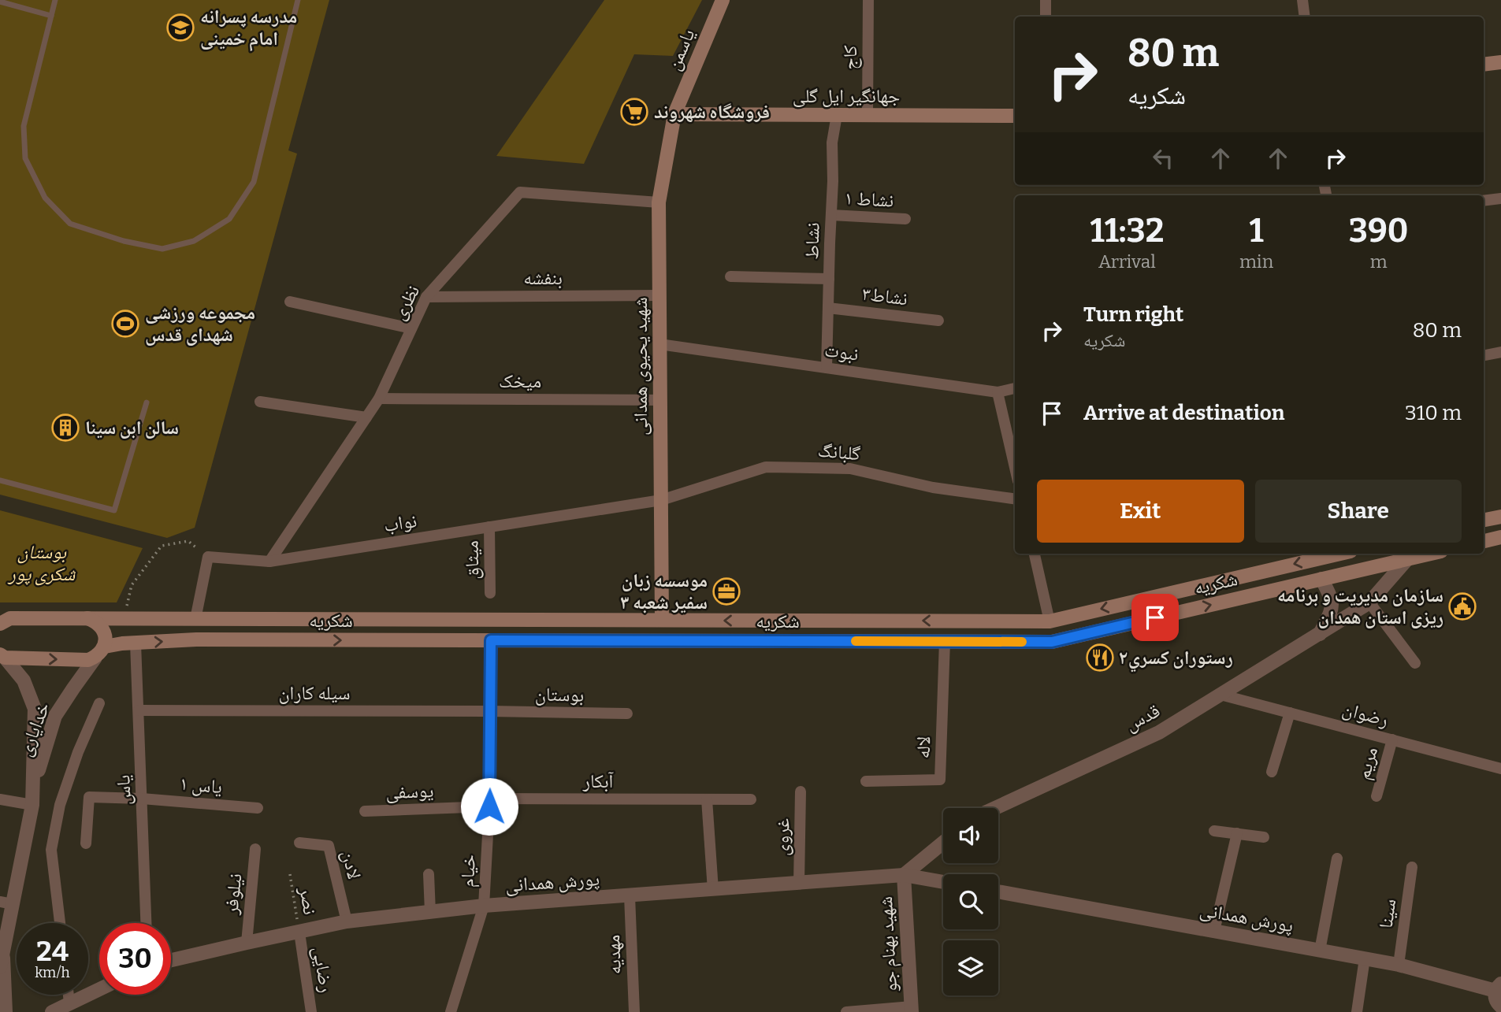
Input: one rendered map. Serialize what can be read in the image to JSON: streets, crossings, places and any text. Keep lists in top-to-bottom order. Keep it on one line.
{"streets":{"main road":["یاسمن","جهانگیر ایل گلی","شهید یحیوی همدانی","شکریه"],"street":["کاج","نشاط ۱","نشاط","بنفشه","نشاط۳","نظری","نبوت","میخک","گلبانگ","نواب","میثاق","سیله کاران","بوستان","رضوان","قدس","خدایاری","لاله","مریم","آبکار","یاس ۱","یاس","یوسفی","غروی","لادن","خیام","پورش همدانی","نیلوفر","سینا","شهید بهنام جو","مهدیه","رضایی"],"path":["نصر"]},"crossings":[["یاسمن","جهانگیر ایل گلی"],["یاسمن","شهید یحیوی همدانی"],["کاج","جهانگیر ایل گلی"],["جهانگیر ایل گلی","نشاط"],["جهانگیر ایل گلی","شهید یحیوی همدانی"],["نشاط ۱","نشاط"],["نشاط","نشاط۳"],["نشاط","نبوت"],["بنفشه","نظری"],["بنفشه","شهید یحیوی همدانی"],["نظری","شهید یحیوی همدانی"],["نظری","میخک"],["نظری","نواب"],["نبوت","شهید یحیوی همدانی"],["شهید یحیوی همدانی","میخک"],["شهید یحیوی همدانی","گلبانگ"],["شهید یحیوی همدانی","نواب"],["شهید یحیوی همدانی","شکریه"],["گلبانگ","نواب"],["نواب","میثاق"],["شکریه","قدس"],["شکریه","خدایاری"],["شکریه","لاله"],["شکریه","یاس"],["شکریه","خیام"],["سیله کاران","بوستان"],["سیله کاران","یاس"],["سیله کاران","خیام"],["بوستان","خیام"],["رضوان","قدس"],["رضوان","مریم"],["آبکار","یوسفی"],["آبکار","خیام"],["یاس ۱","یاس"],["یوسفی","خیام"],["غروی","پورش همدانی"],["لادن","پورش همدانی"],["خیام","پورش همدانی"],["پورش همدانی","نیلوفر"],["پورش همدانی","نصر"],["پورش همدانی","سینا"],["پورش همدانی","شهید بهنام جو"],["پورش همدانی","مهدیه"],["پورش همدانی","رضایی"],["نصر","رضایی"]],"parks":["بوستان شکری پور"],"places":{"school or university":["مدرسه پسرانه امام خمینی"],"supermarket":["فروشگاه شهروند"],"sports":["مجموعه ورزشی شهدای قدس"],"building":["سالن ابن سینا"],"office":["موسسه زبان سفیر شعبه ۳"],"public building":["سازمان مدیریت و برنامه ریزی استان همدان"],"restaurant":["رستوران کسري٢"]},"page":{"turn":["80 m","شکریه"],"eta":["11:32","Arrival","1","min","390","m"],"list":[{"name":"Turn right","note":"شکریه","value":"80 m"},{"name":"Arrive at destination","value":"310 m"}],"buttons":["Exit","Share"],"speed":"24 km/h","limit":"30"}}
